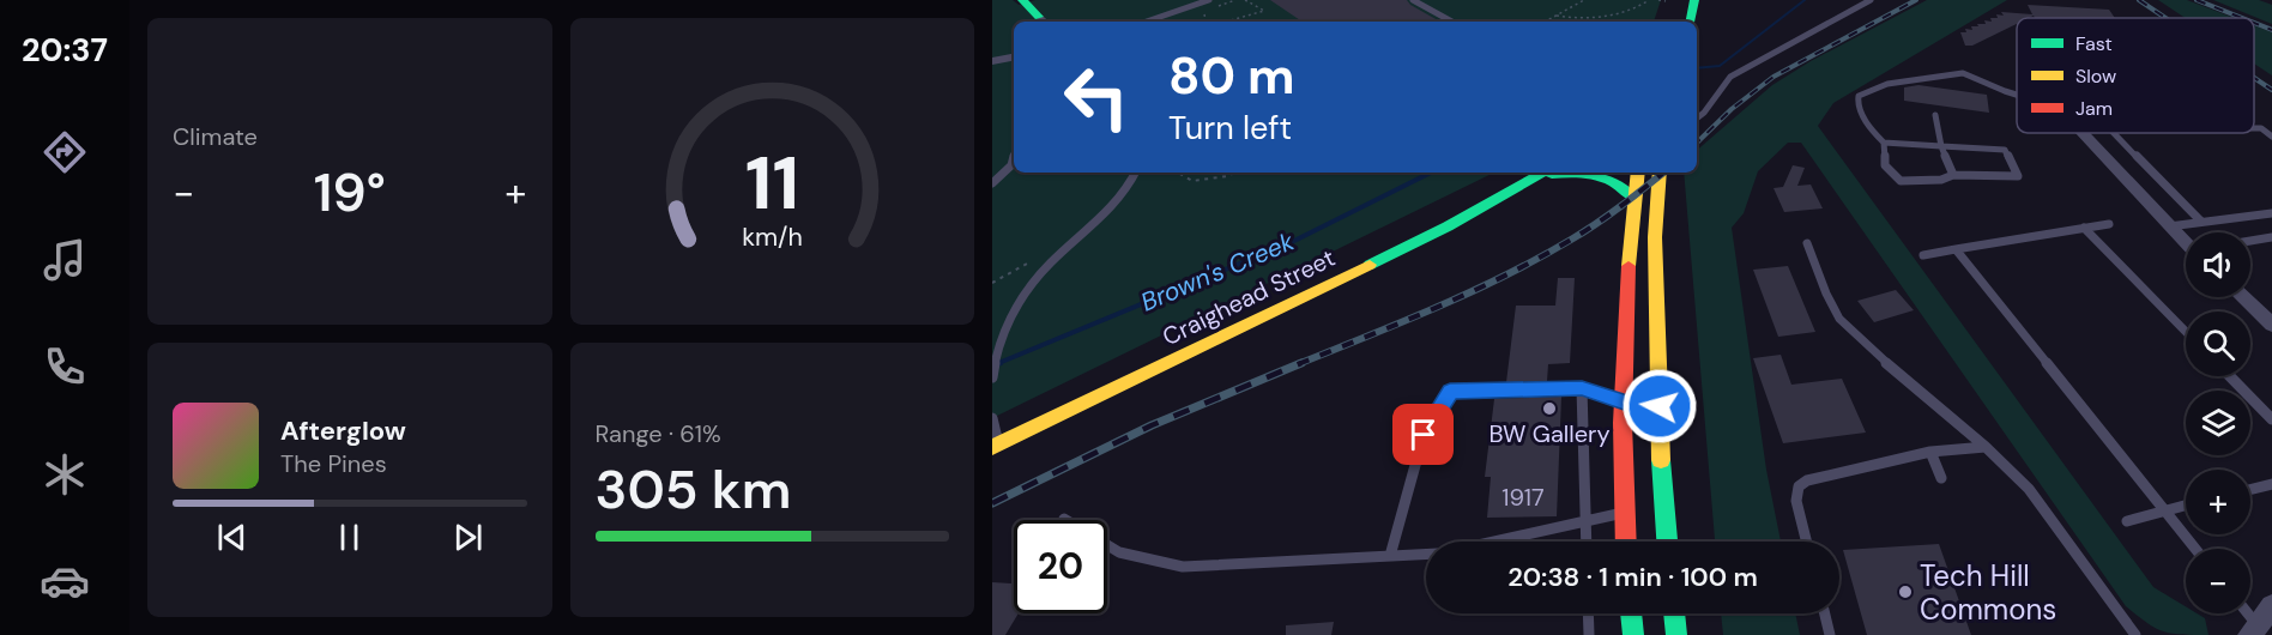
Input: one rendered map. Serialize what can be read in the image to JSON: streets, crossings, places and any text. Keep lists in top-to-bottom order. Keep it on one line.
{"streets":{"main road":["Craighead Street"]},"water":["Brown's Creek"],"places":["BW Gallery","Tech Hill Commons"],"house_numbers":["1917"],"legend":["Fast","Slow","Jam"],"page":{"tabs":"20:37","tile":["Climate",["Range · 61%","305 km"]],"turn":["80 m","Turn left"],"heat":["−","19°","+"],"map_buttons":["+","−"],"song":["Afterglow","The Pines"],"limit":"20","trip":"20:38 · 1 min · 100 m","gauge":["11","km/h"]}}
